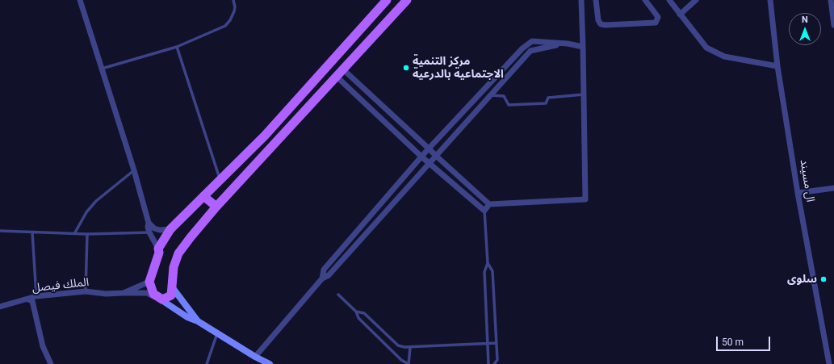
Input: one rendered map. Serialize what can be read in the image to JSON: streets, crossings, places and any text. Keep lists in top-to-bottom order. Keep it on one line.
{"streets":{"street":["ال مسيند","الملك فيصل"]},"places":["مركز التنمية الاجتماعية بالدرعية","سلوى"],"scale_bar":"50 m","north":"top"}
